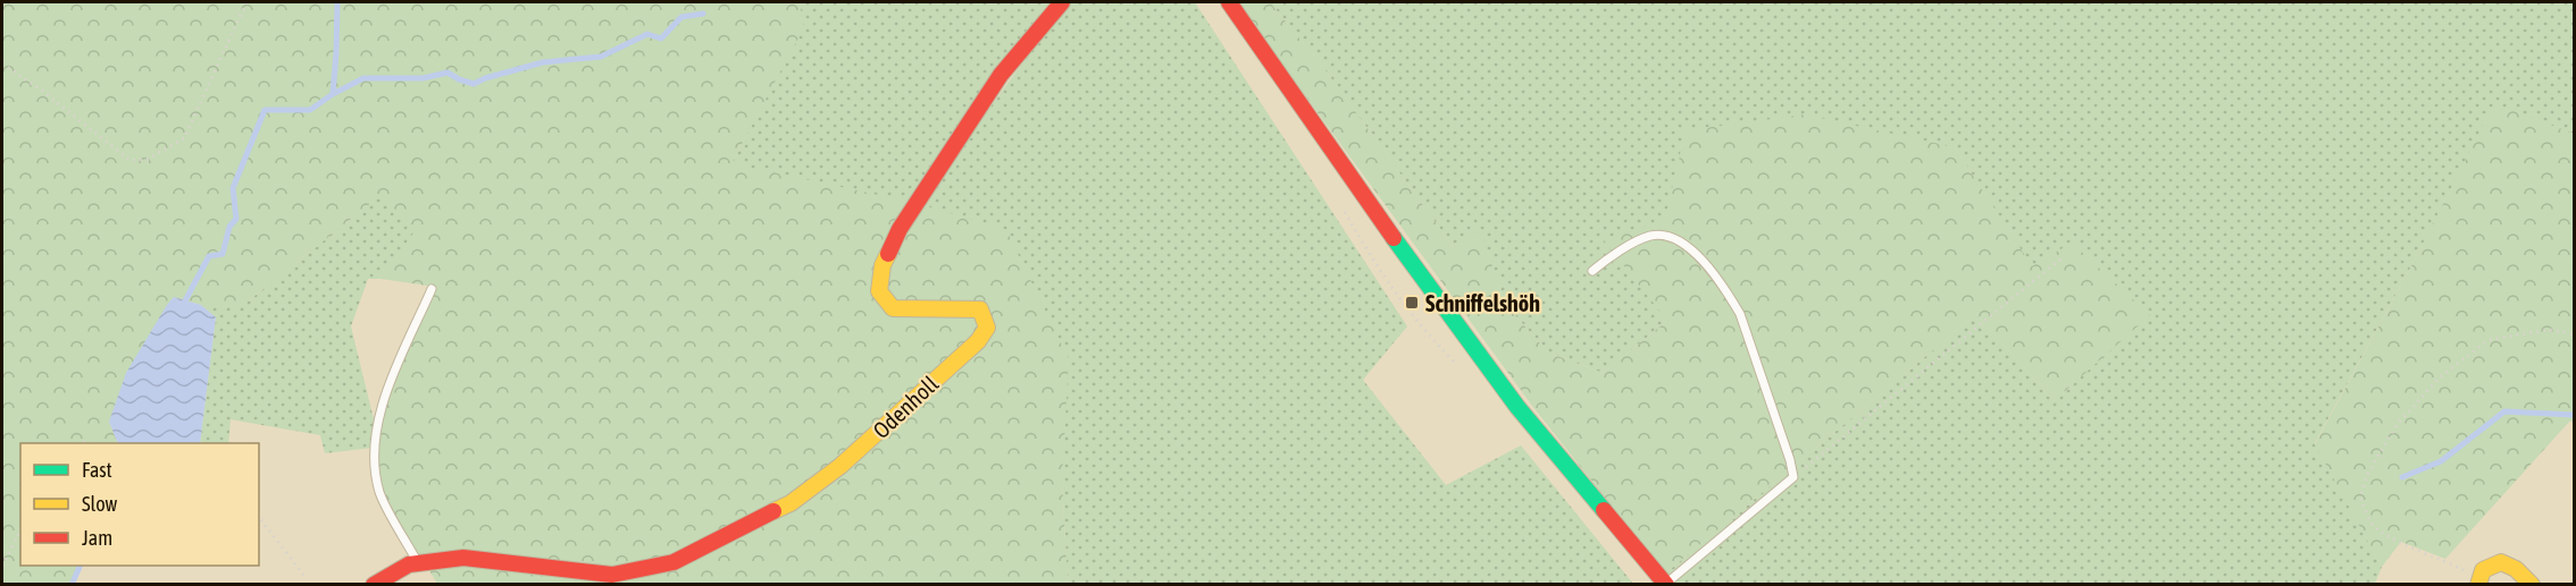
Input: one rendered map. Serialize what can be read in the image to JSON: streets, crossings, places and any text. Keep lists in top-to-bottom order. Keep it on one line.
{"streets":{"street":["Odenholl"]},"places":{"transit":["Schniffelshöh"]},"legend":["Fast","Slow","Jam"]}
